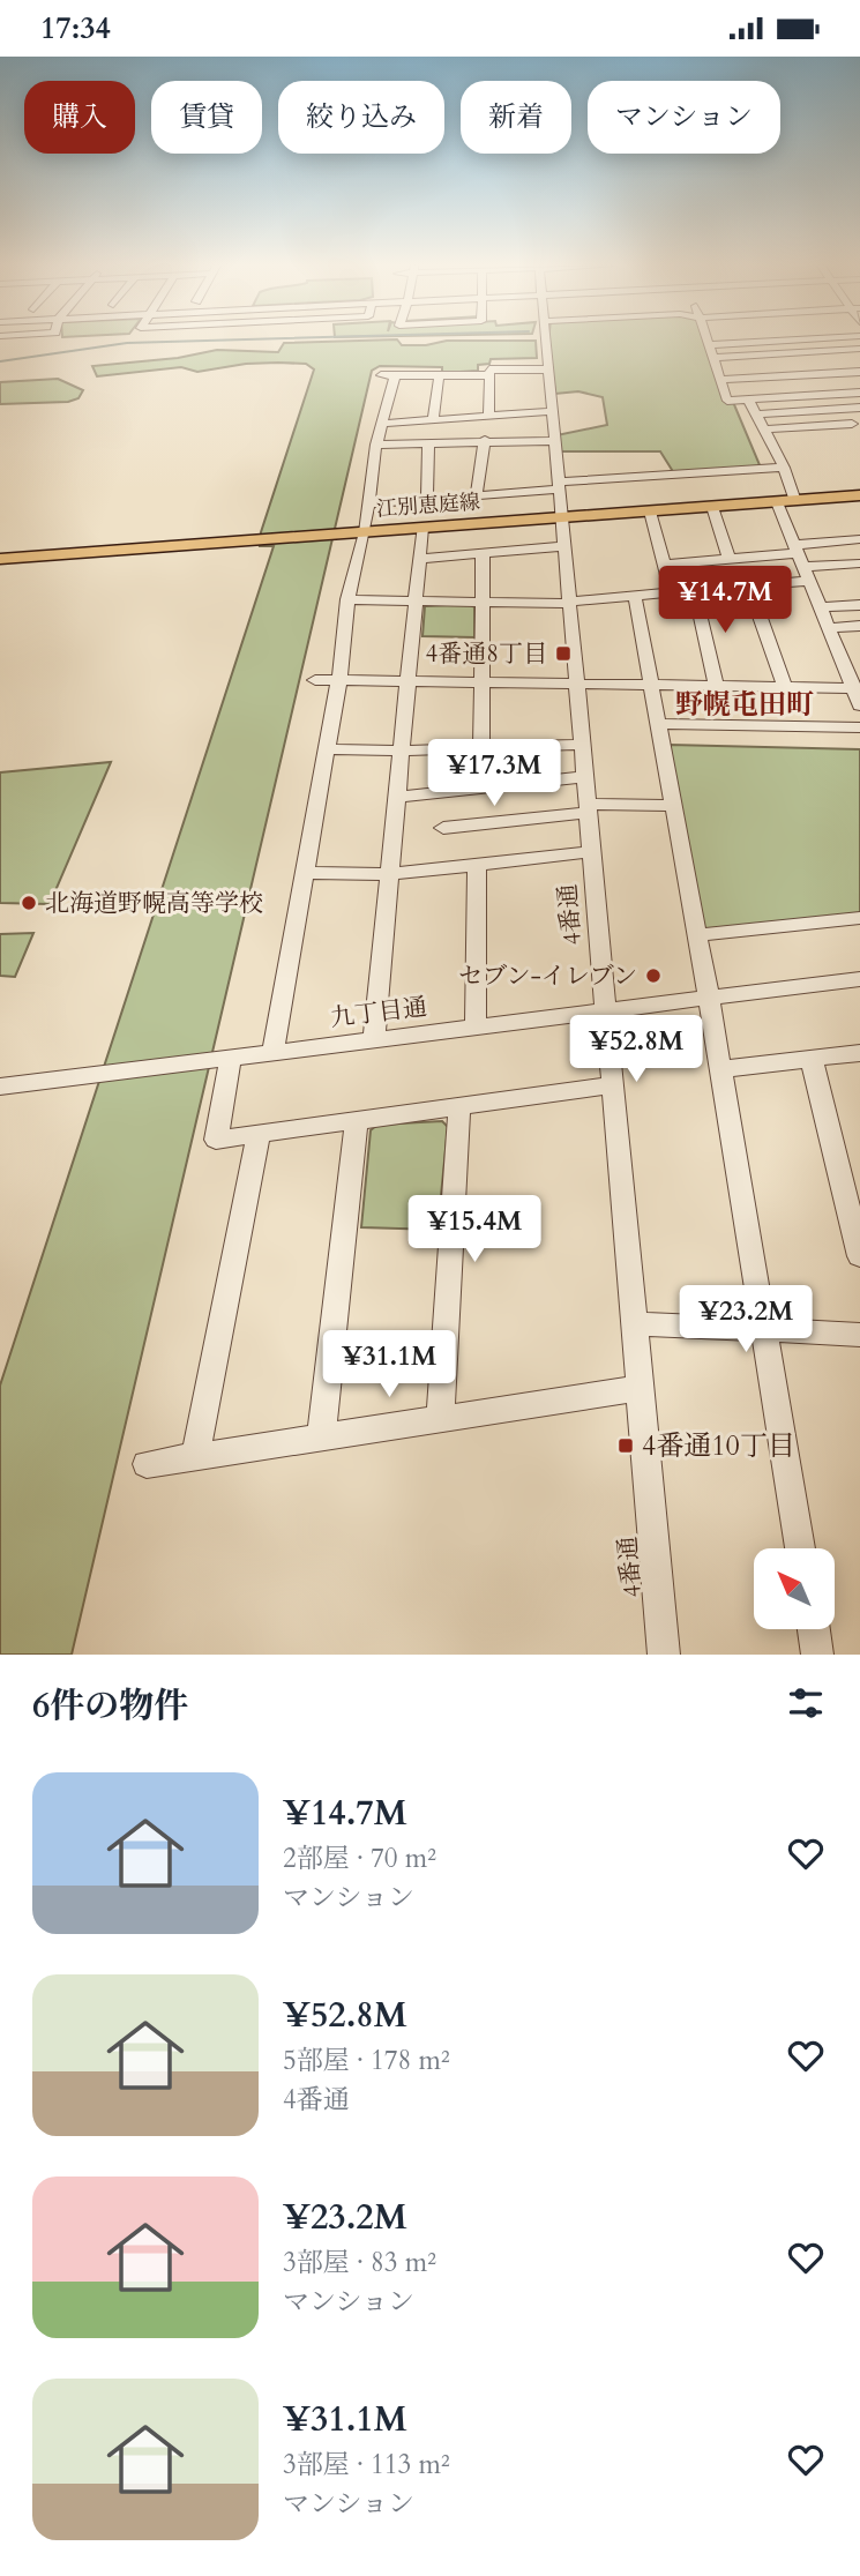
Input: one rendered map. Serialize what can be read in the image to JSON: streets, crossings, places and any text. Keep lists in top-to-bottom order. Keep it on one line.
{"streets":{"main road":["江別恵庭線"],"street":["4番通","九丁目通"]},"crossings":[["江別恵庭線","4番通"],["4番通","九丁目通"]],"districts":["野幌屯田町"],"places":{"transit":["4番通8丁目","4番通10丁目"],"other":["北海道野幌高等学校","セブン-イレブン"]},"north":"top left","page":{"status":"17:34","chip":["購入","賃貸","絞り込み","新着","マンション"],"price":["¥14.7M","¥17.3M","¥52.8M","¥15.4M","¥23.2M","¥31.1M"],"heading":"6件の物件","list":[{"name":"¥14.7M","note":"2部屋 · 70 m² · マンション"},{"name":"¥52.8M","note":"5部屋 · 178 m² · 4番通"},{"name":"¥23.2M","note":"3部屋 · 83 m² · マンション"},{"name":"¥31.1M","note":"3部屋 · 113 m² · マンション"}]}}
